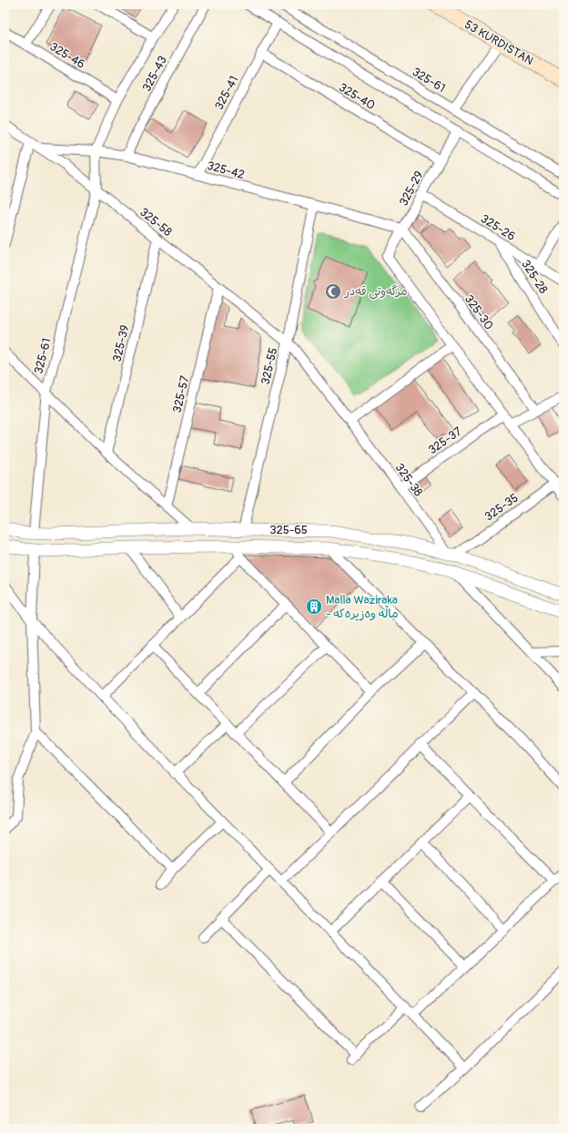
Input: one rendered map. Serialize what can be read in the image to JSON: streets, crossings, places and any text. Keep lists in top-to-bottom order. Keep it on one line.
{"streets":{"main road":["53 KURDISTAN"],"street":["325-46","325-43","325-61","325-41","325-40","325-42","325-29","325-58","325-26","325-28","325-30","325-39","325-55","325-57","325-37","325-38","325-35","325-65"]},"crossings":[["325-43","325-42"],["325-61","325-42"],["325-61","325-58"],["325-61","325-65"],["325-41","325-40"],["325-41","325-42"],["325-40","325-29"],["325-42","325-29"],["325-42","325-58"],["325-42","325-30"],["325-42","325-55"],["325-29","325-26"],["325-29","325-30"],["325-58","325-39"],["325-58","325-55"],["325-58","325-57"],["325-58","325-38"],["325-26","325-28"],["325-55","325-38"],["325-55","325-65"],["325-37","325-38"],["325-38","325-35"],["325-38","325-65"],["325-35","325-65"]],"places":{"mosque":["مزگەوتی قەدر"],"building":["Malla Waziraka - ماڵە وەزیرەکە"]}}
